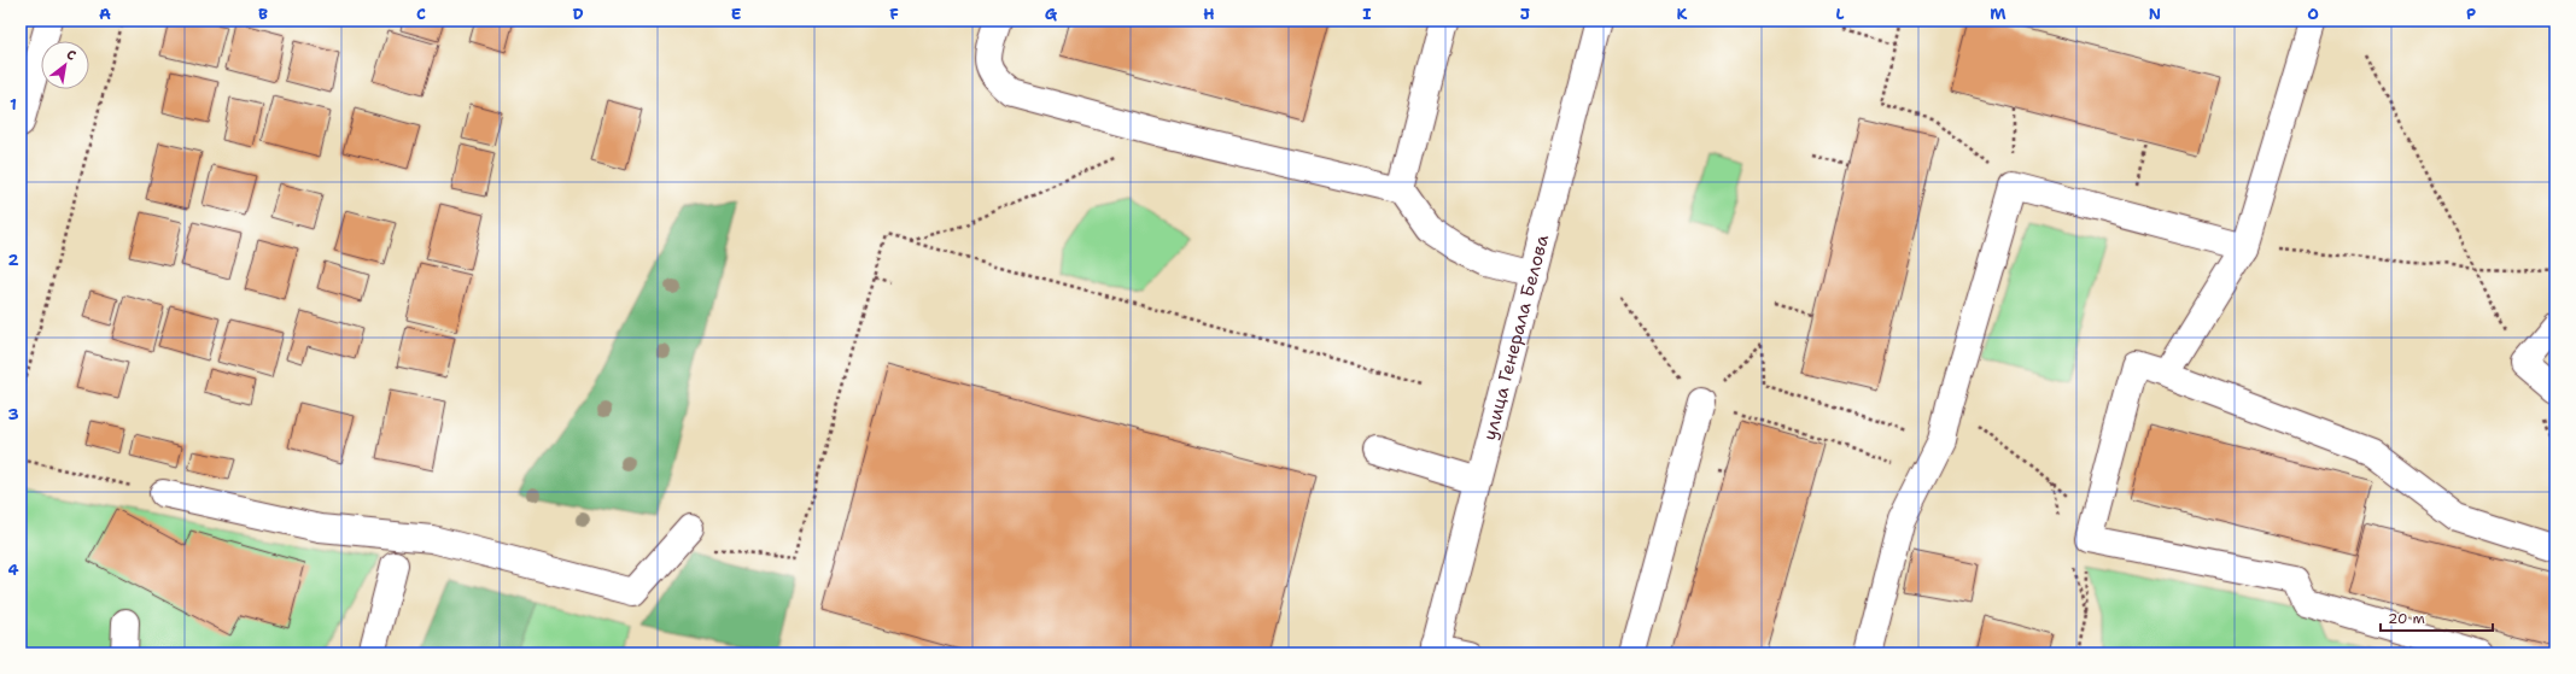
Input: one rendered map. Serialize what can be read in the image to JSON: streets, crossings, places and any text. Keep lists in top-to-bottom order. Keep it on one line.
{"streets":{"street":["улица Генерала Белова"]},"scale_bar":"20 m","north":"top right","grid":{"columns":["A","B","C","D","E","F","G","H","I","J","K","L","M","N","O","P"],"rows":["1","2","3","4"]}}
